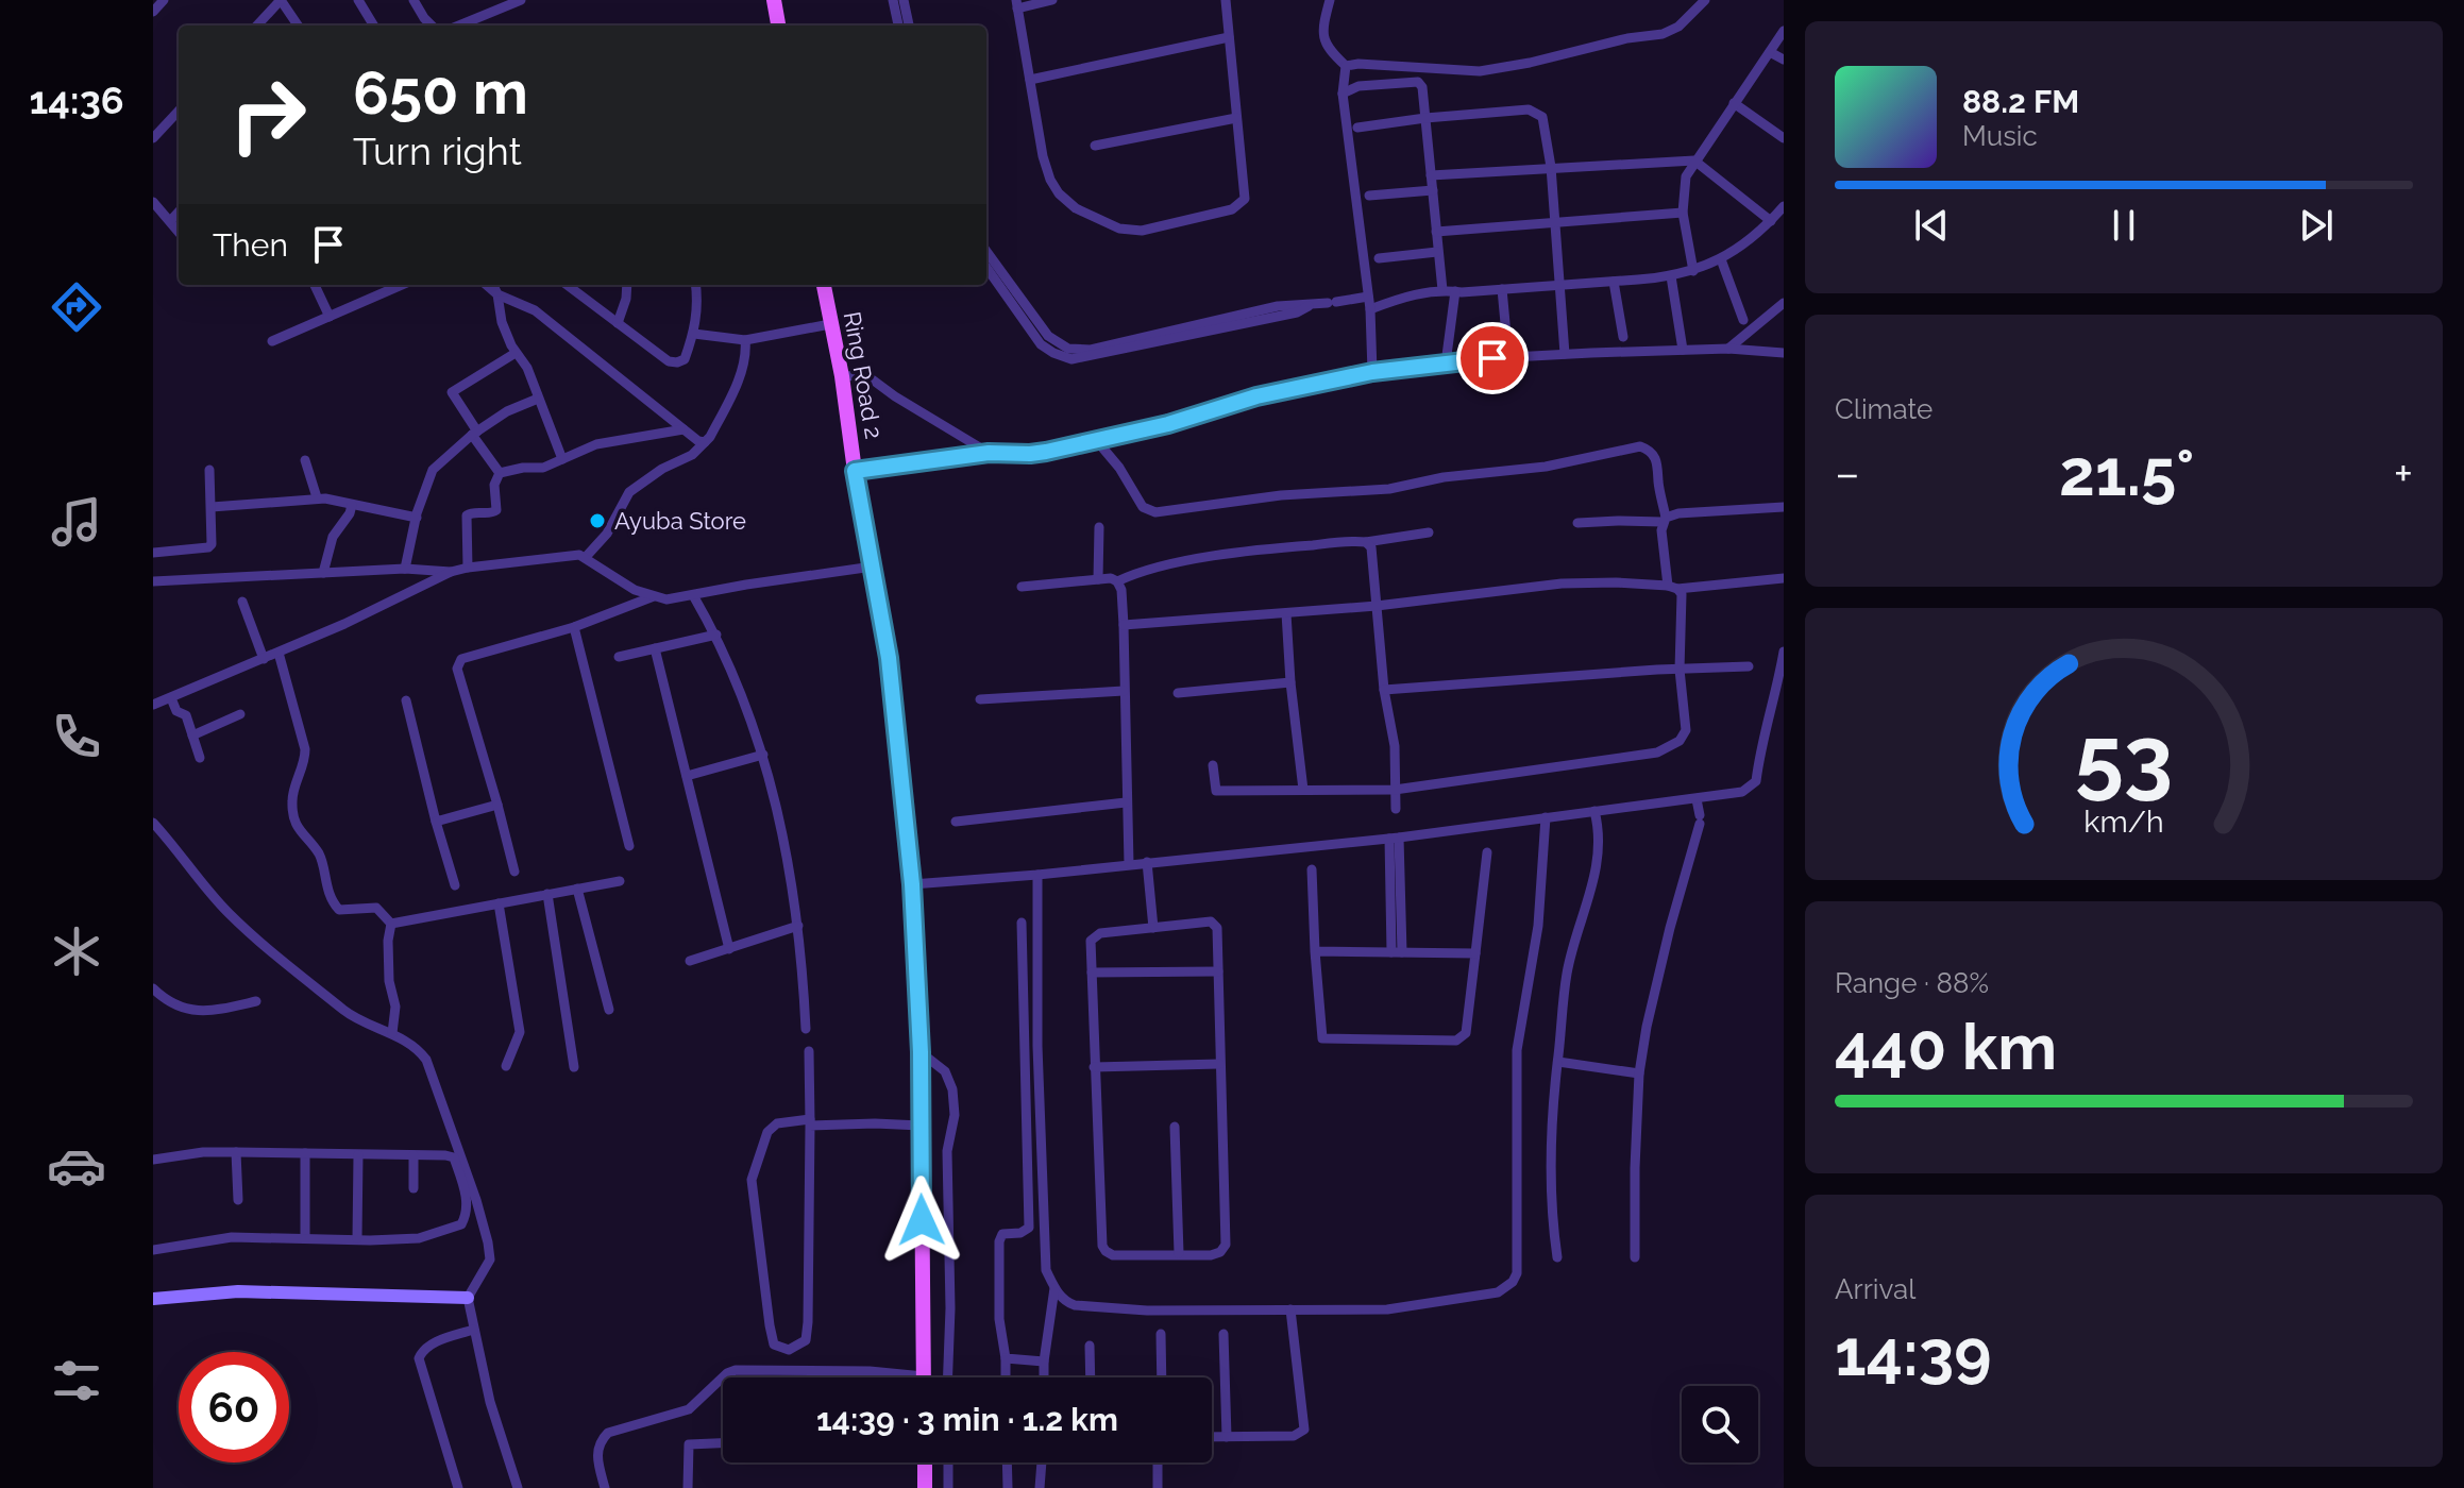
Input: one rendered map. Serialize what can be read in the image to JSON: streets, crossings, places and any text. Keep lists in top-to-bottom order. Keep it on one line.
{"streets":{"main road":["Ring Road 2"]},"places":["Ayuba Store"],"page":{"tabs":"14:36","turn":["650 m","Turn right"],"song":["88.2 FM","Music"],"then":"Then","tile":["Climate",["Range · 88%","440 km"],["Arrival","14:39"]],"heat":["−","21.5°","+"],"limit":"60","trip":"14:39 · 3 min · 1.2 km","gauge":["53","km/h"]}}
